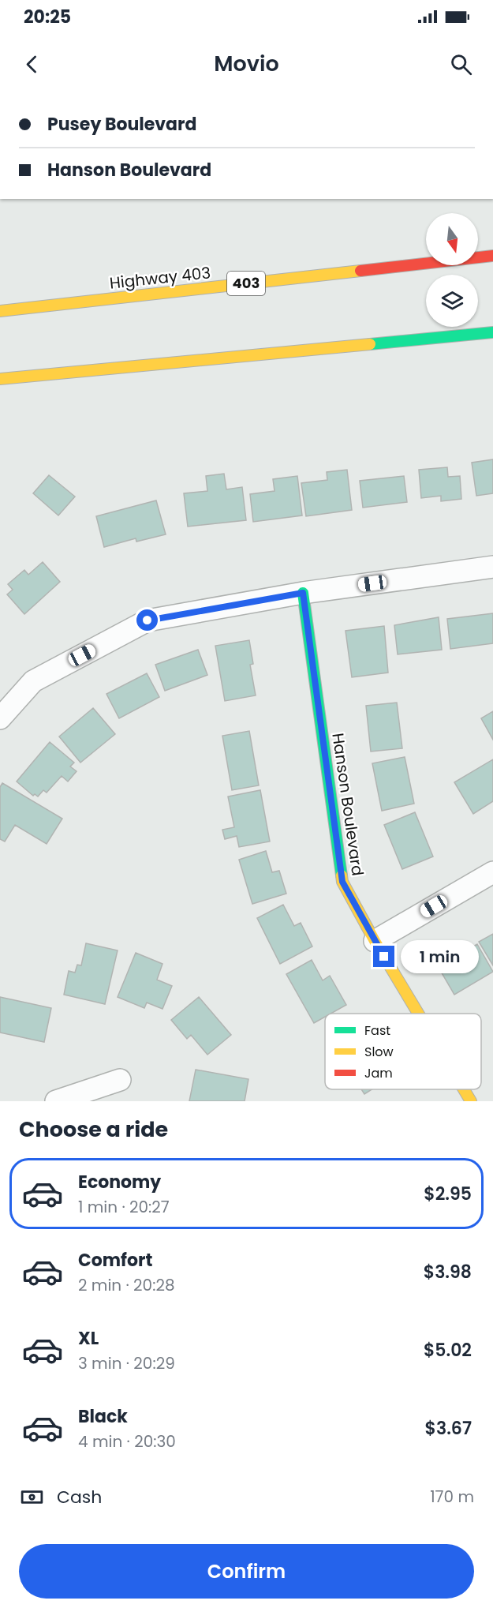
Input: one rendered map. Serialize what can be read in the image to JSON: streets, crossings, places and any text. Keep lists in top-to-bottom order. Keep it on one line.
{"streets":{"main road":["Highway 403","403","Hanson Boulevard"]},"legend":["Fast","Slow","Jam"],"north":"bottom","page":{"status":"20:25","header":"Movio","banner":["Pusey Boulevard","Hanson Boulevard"],"bubble":"1 min","heading":"Choose a ride","list":[{"name":"Economy","note":"1 min · 20:27","value":"$2.95"},{"name":"Comfort","note":"2 min · 20:28","value":"$3.98"},{"name":"XL","note":"3 min · 20:29","value":"$5.02"},{"name":"Black","note":"4 min · 20:30","value":"$3.67"}],"pay":["Cash","170 m"],"buttons":"Confirm"}}
